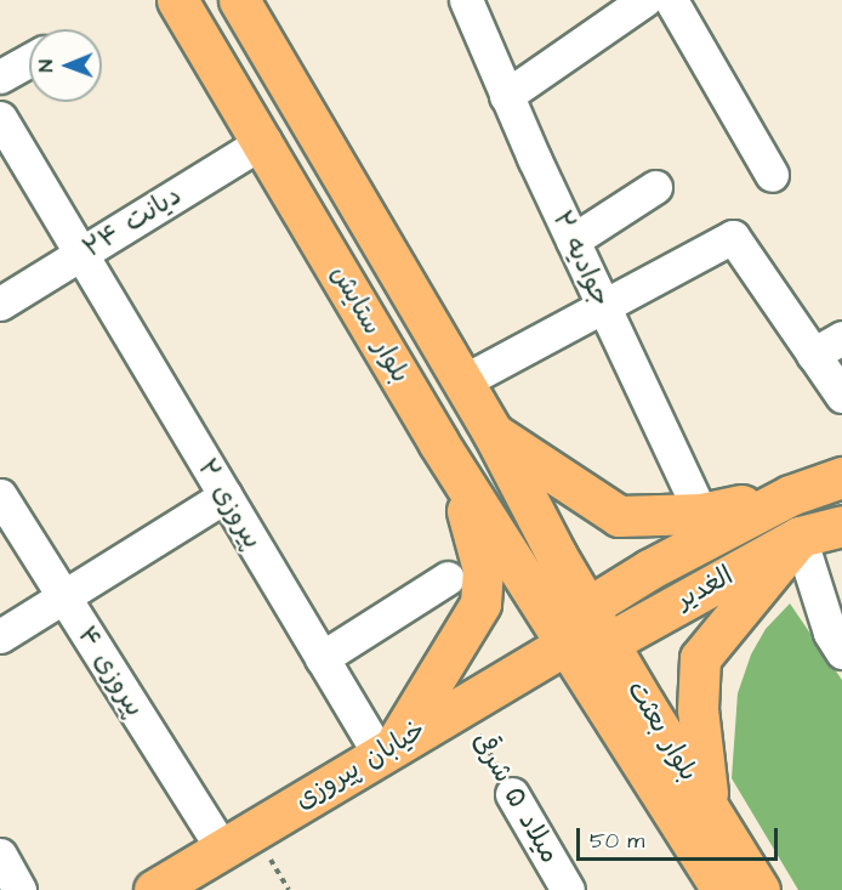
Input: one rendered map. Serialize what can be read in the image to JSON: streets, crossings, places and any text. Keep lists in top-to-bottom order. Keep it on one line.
{"streets":{"main road":["بلوار ستایش","الغدیر","بلوار بعثت","خیابان پیروزی"],"street":["دیانت ۲۴","جوادیه ۲","پیروزی ۲","پیروزی ۴","میلاد ۵ شرقی"]},"crossings":[["دیانت ۲۴","بلوار ستایش"],["دیانت ۲۴","پیروزی ۲"],["بلوار ستایش","الغدیر"],["بلوار ستایش","بلوار بعثت"],["بلوار ستایش","خیابان پیروزی"],["پیروزی ۲","خیابان پیروزی"],["الغدیر","بلوار بعثت"],["الغدیر","خیابان پیروزی"],["پیروزی ۴","خیابان پیروزی"],["بلوار بعثت","خیابان پیروزی"],["خیابان پیروزی","میلاد ۵ شرقی"]],"scale_bar":"50 m","north":"left"}
